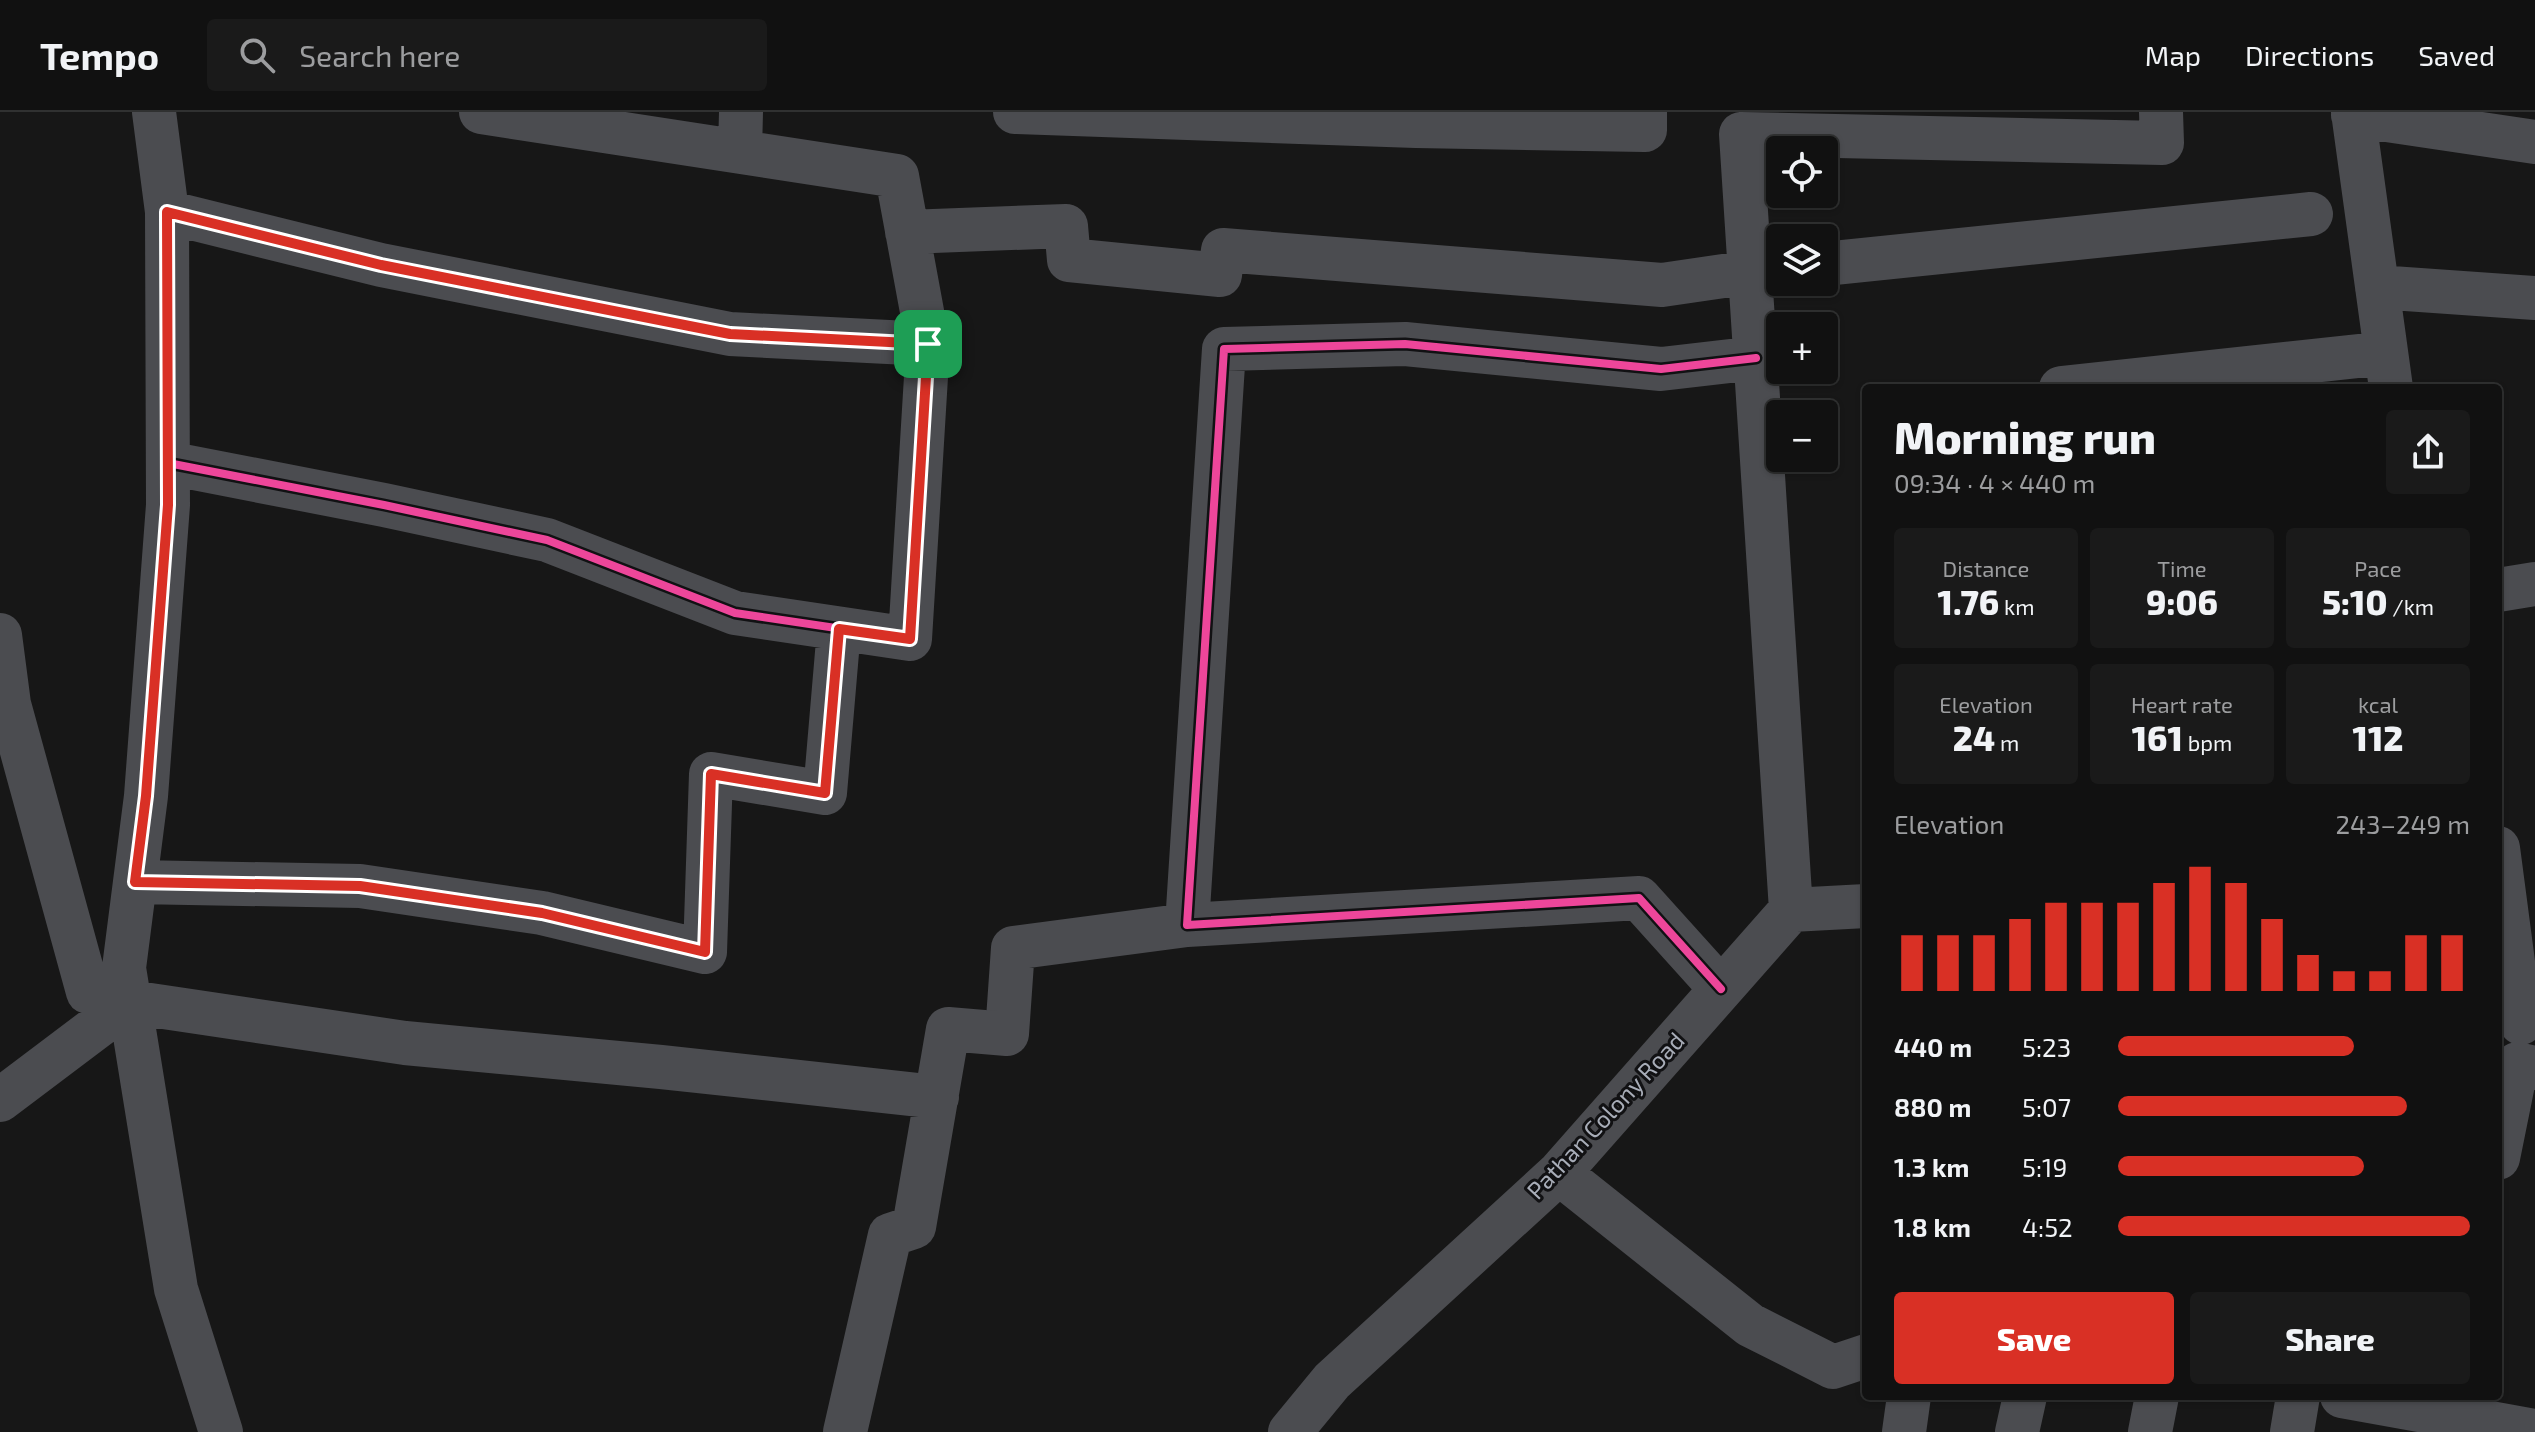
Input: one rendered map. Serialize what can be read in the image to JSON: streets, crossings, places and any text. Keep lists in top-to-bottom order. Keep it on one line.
{"streets":{"street":["Pathan Colony Road"]},"page":{"header":"Tempo","search":"Search here","nav":["Map","Directions","Saved"],"map_buttons":["+","−"],"heading":["Morning run","09:34 · 4 × 440 m"],"stats":[["Distance","1.76 km"],["Time","9:06"],["Pace","5:10 /km"],["Elevation","24 m"],["Heart rate","161 bpm"],["kcal","112"]],"chart":["Elevation","243–249 m"],"list":[{"name":"440 m","note":"5:23"},{"name":"880 m","note":"5:07"},{"name":"1.3 km","note":"5:19"},{"name":"1.8 km","note":"4:52"}],"buttons":["Save","Share"]}}
